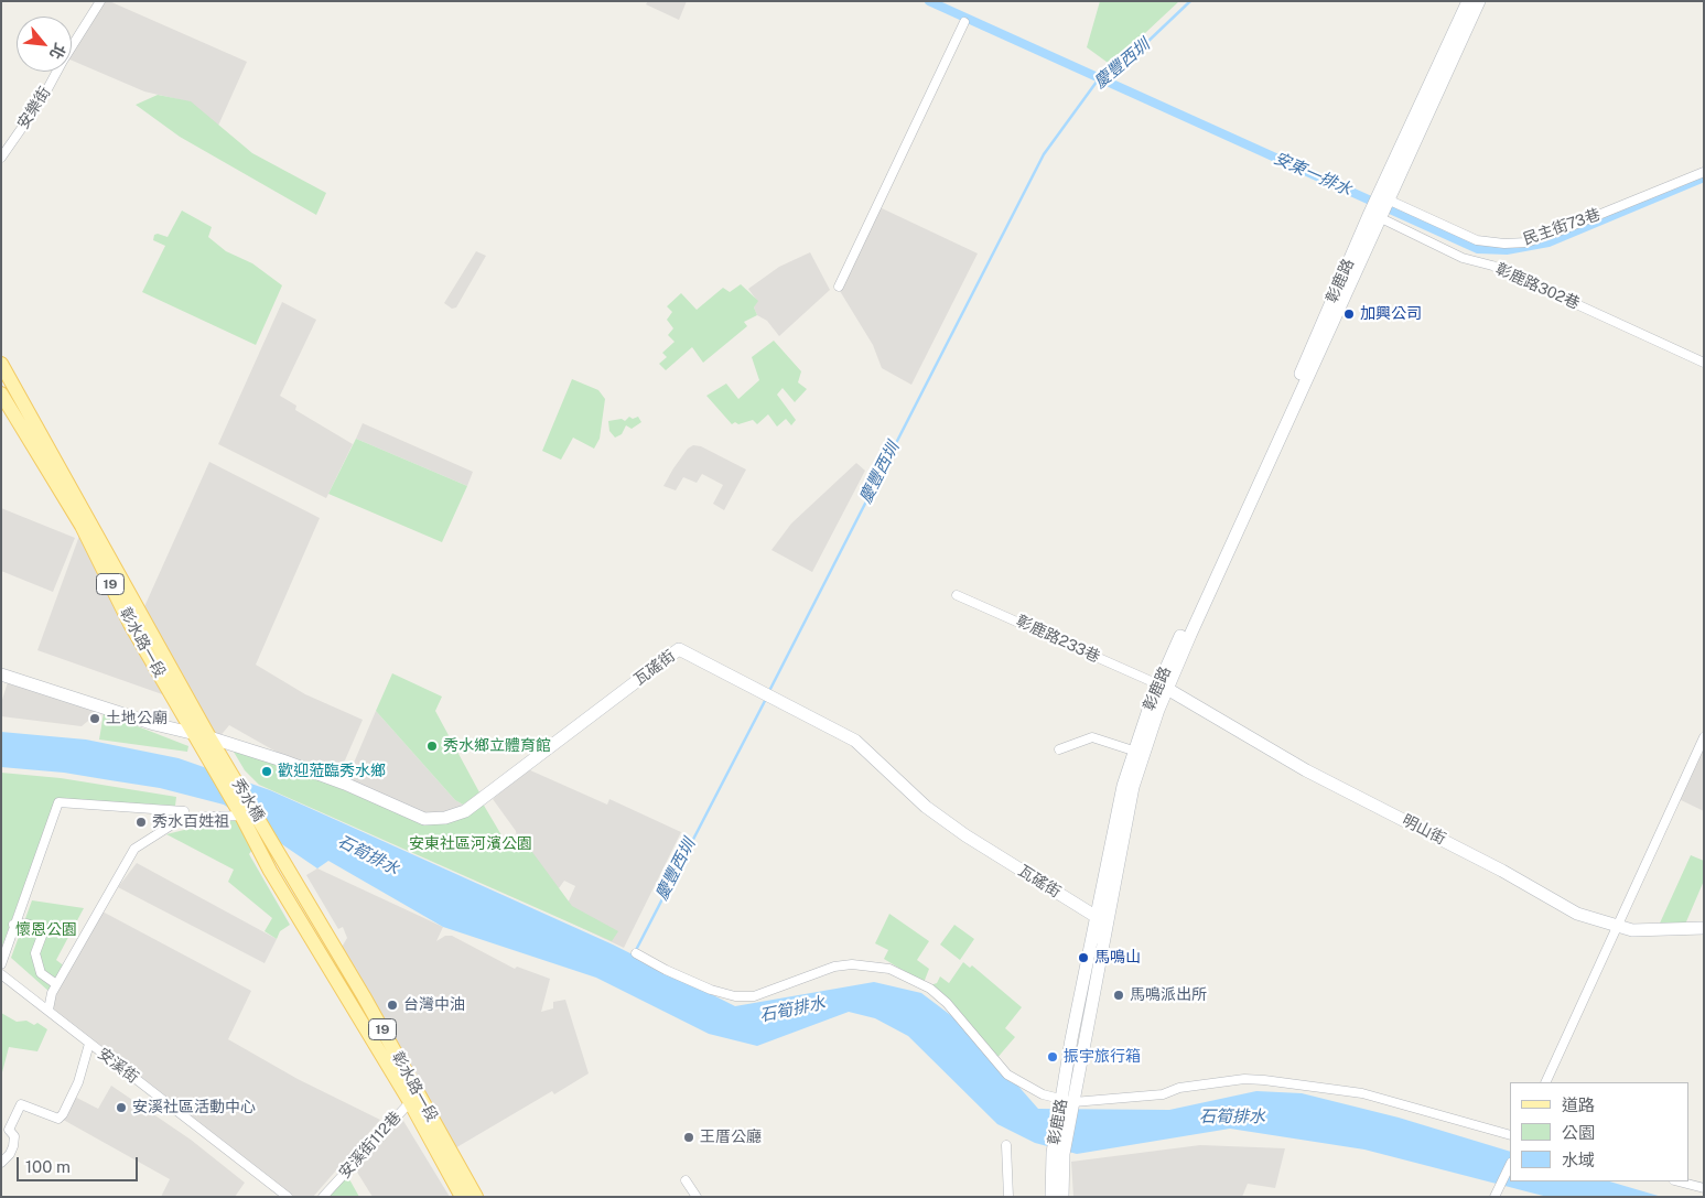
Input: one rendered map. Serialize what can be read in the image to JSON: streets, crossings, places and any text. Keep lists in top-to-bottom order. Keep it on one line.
{"streets":{"main road":["19","彰水路一段","秀水橋"],"street":["安樂街","民主街73巷","彰鹿路","彰鹿路302巷","彰鹿路233巷","瓦磘街","明山街","安溪街","安溪街112巷"]},"crossings":[["民主街73巷","彰鹿路"],["彰鹿路","彰鹿路302巷"],["彰鹿路","彰鹿路233巷"],["彰鹿路","瓦磘街"],["彰鹿路","明山街"],["彰鹿路233巷","明山街"],["彰水路一段","瓦磘街"],["彰水路一段","秀水橋"],["彰水路一段","安溪街112巷"],["瓦磘街","秀水橋"]],"water":["慶豐西圳","安東一排水","石筍排水"],"parks":["安東社區河濱公園","懷恩公園"],"places":["加興公司","土地公廟","秀水鄉立體育館","歡迎蒞臨秀水鄉","秀水百姓祖","馬鳴山","馬鳴派出所","台灣中油","振宇旅行箱","安溪社區活動中心","王厝公廳"],"legend":["道路","公園","水域"],"scale_bar":"100 m","north":"bottom right"}
